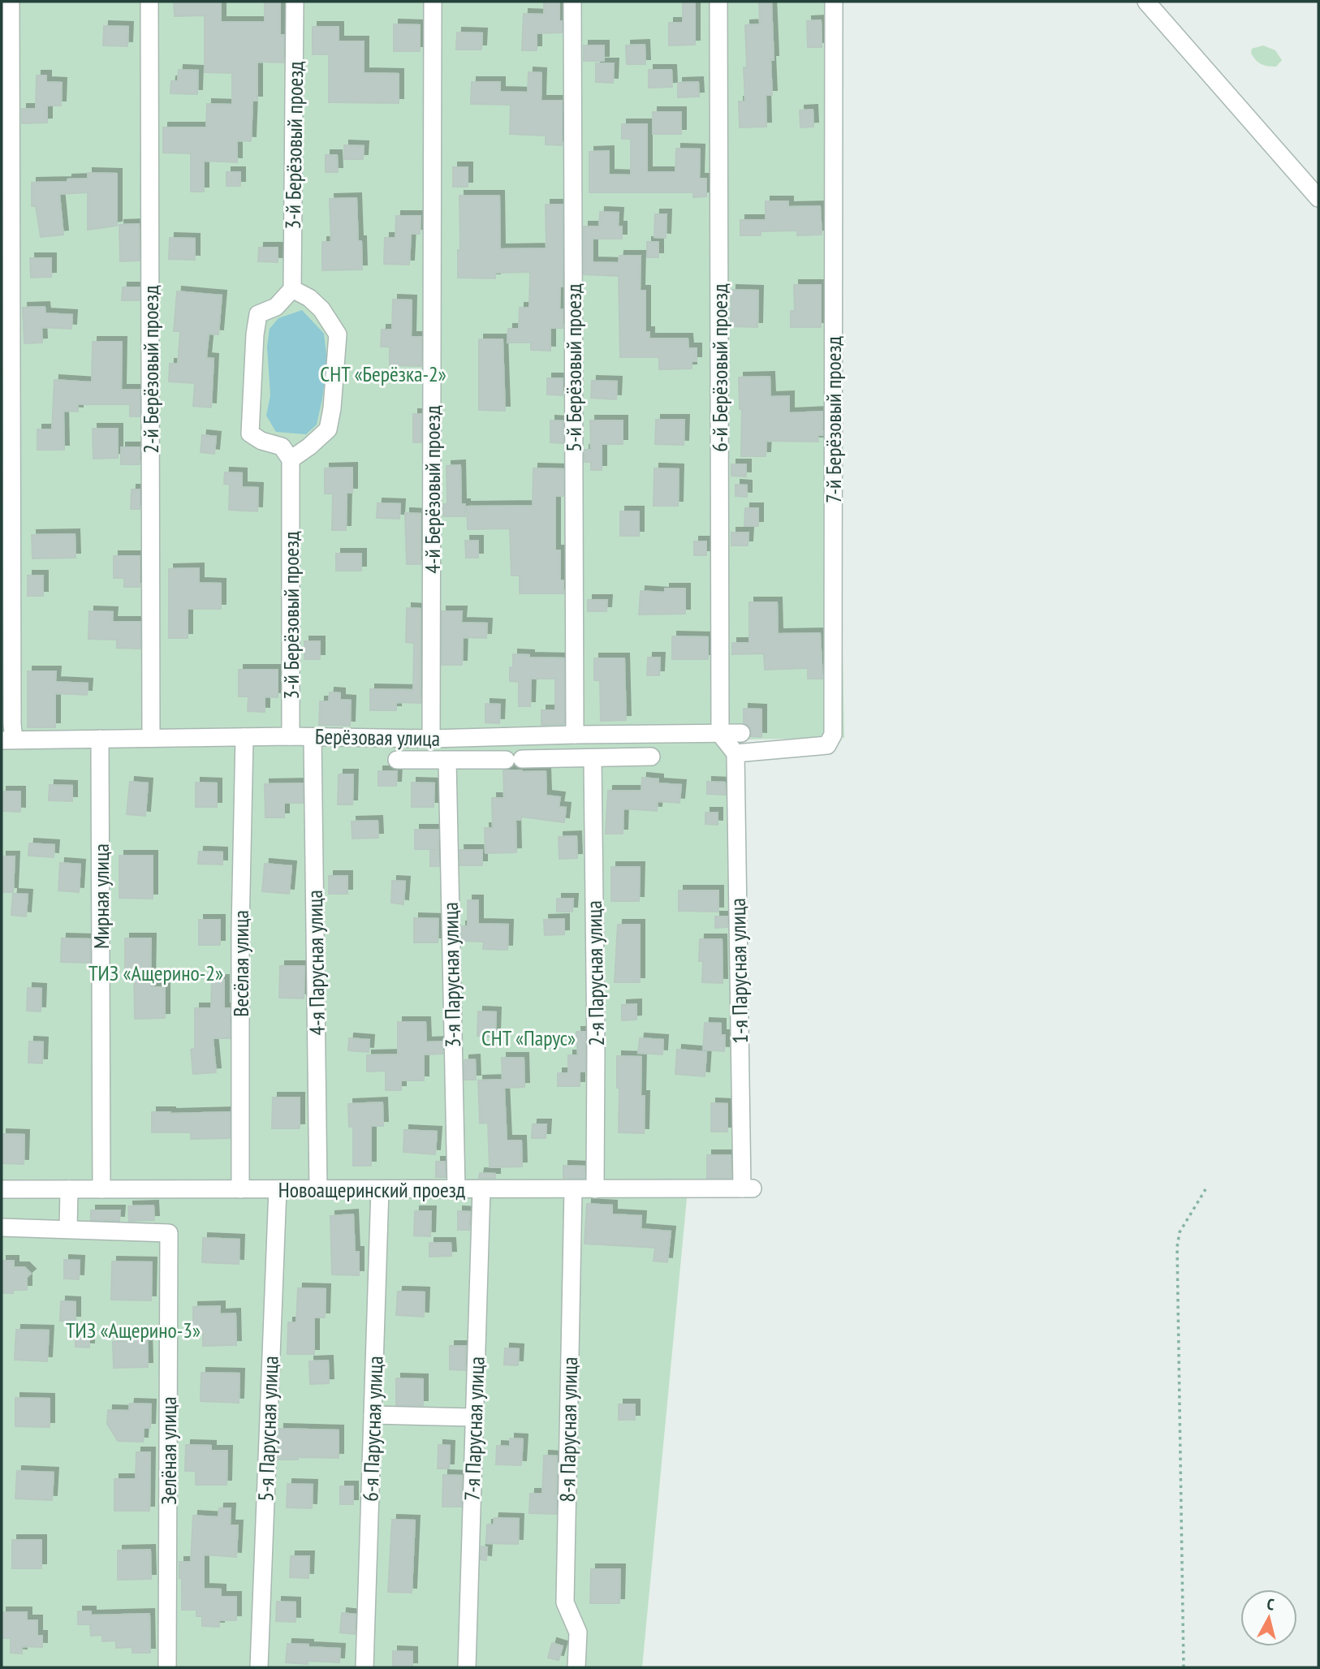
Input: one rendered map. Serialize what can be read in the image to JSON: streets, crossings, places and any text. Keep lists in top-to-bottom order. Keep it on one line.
{"streets":{"street":["3-й Берёзовый проезд","5-й Берёзовый проезд","6-й Берёзовый проезд","2-й Берёзовый проезд","7-й Берёзовый проезд","4-й Берёзовый проезд","Берёзовая улица","Мирная улица","4-я Парусная улица","Весёлая улица","1-я Парусная улица","2-я Парусная улица","3-я Парусная улица","Новоащеринский проезд","5-я Парусная улица","6-я Парусная улица","7-я Парусная улица","8-я Парусная улица","Зелёная улица"]},"crossings":[["3-й Берёзовый проезд","Берёзовая улица"],["5-й Берёзовый проезд","Берёзовая улица"],["6-й Берёзовый проезд","Берёзовая улица"],["2-й Берёзовый проезд","Берёзовая улица"],["7-й Берёзовый проезд","1-я Парусная улица"],["4-й Берёзовый проезд","Берёзовая улица"],["Берёзовая улица","Мирная улица"],["Берёзовая улица","4-я Парусная улица"],["Берёзовая улица","Весёлая улица"],["Мирная улица","Новоащеринский проезд"],["4-я Парусная улица","Новоащеринский проезд"],["Весёлая улица","Новоащеринский проезд"],["1-я Парусная улица","Новоащеринский проезд"],["2-я Парусная улица","Новоащеринский проезд"],["3-я Парусная улица","Новоащеринский проезд"],["Новоащеринский проезд","5-я Парусная улица"],["Новоащеринский проезд","6-я Парусная улица"],["Новоащеринский проезд","7-я Парусная улица"],["Новоащеринский проезд","8-я Парусная улица"]],"parks":["СНТ «Берёзка-2»","ТИЗ «Ащерино-2»","СНТ «Парус»","ТИЗ «Ащерино-3»"],"north":"top"}
